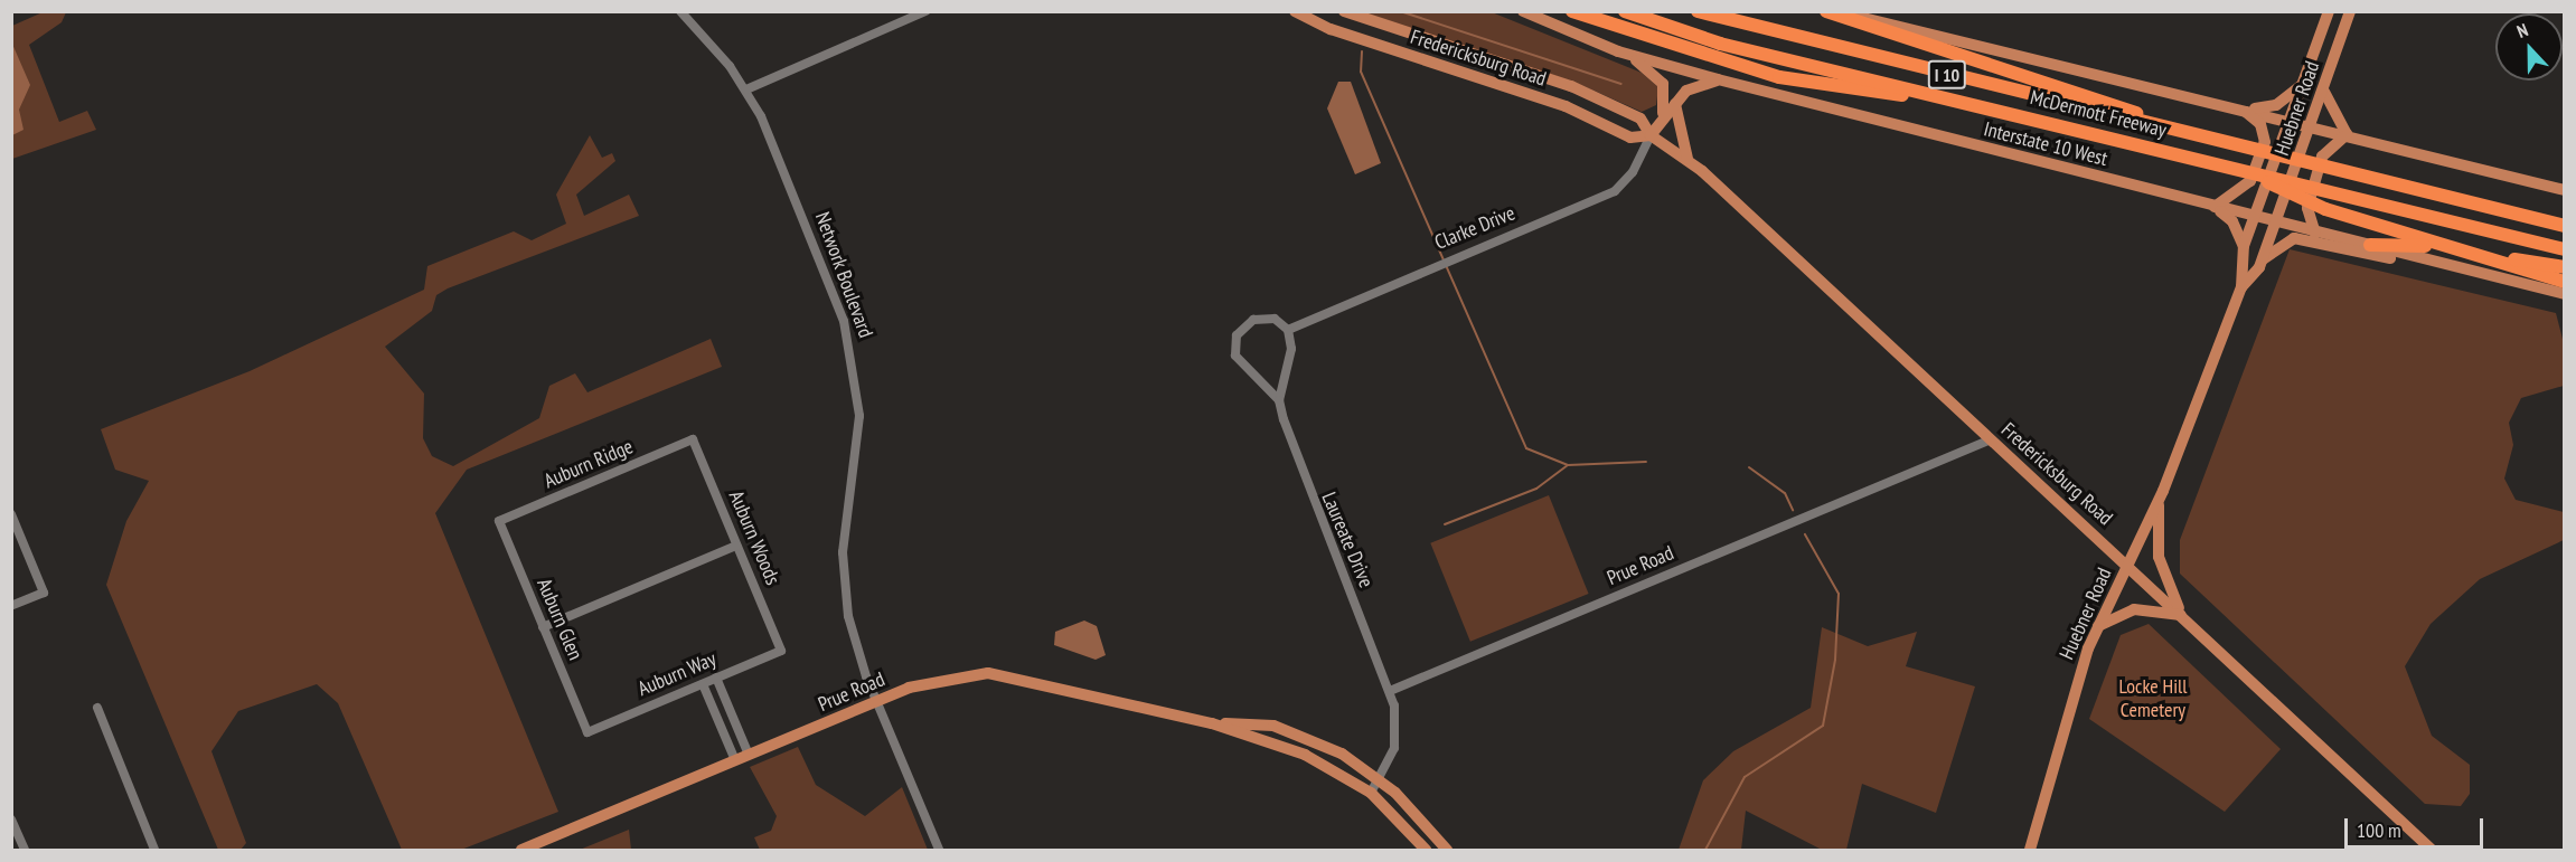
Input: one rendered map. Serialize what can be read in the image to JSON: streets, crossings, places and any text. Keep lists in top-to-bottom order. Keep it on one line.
{"streets":{"highway":["I 10","McDermott Freeway"],"main road":["Fredericksburg Road","Huebner Road","Interstate 10 West","Prue Road"],"street":["Clarke Drive","Network Boulevard","Auburn Ridge","Auburn Woods","Laureate Drive","Auburn Glen","Auburn Way"]},"crossings":[["Fredericksburg Road","Huebner Road"],["Fredericksburg Road","Clarke Drive"],["Fredericksburg Road","Prue Road"],["Huebner Road","Interstate 10 West"],["Network Boulevard","Prue Road"],["Auburn Ridge","Auburn Woods"],["Auburn Ridge","Auburn Glen"],["Auburn Woods","Auburn Way"],["Laureate Drive","Prue Road"],["Auburn Glen","Auburn Way"]],"parks":["Locke Hill Cemetery"],"scale_bar":"100 m","north":"top"}
